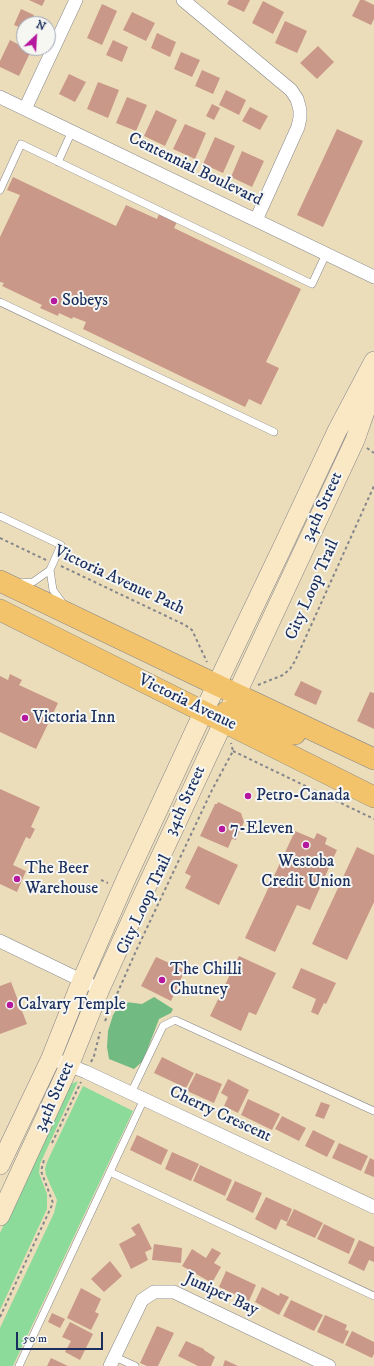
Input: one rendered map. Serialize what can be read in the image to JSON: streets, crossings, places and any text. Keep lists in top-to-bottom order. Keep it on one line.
{"streets":{"main road":["34th Street","Victoria Avenue"],"street":["Centennial Boulevard","Cherry Crescent","Juniper Bay"],"path":["Victoria Avenue Path","City Loop Trail"]},"crossings":[["34th Street","Victoria Avenue"],["34th Street","Cherry Crescent"]],"places":["Sobeys","Victoria Inn","Petro-Canada","7-Eleven","Westoba Credit Union","The Beer Warehouse","The Chilli Chutney","Calvary Temple"],"scale_bar":"50 m","north":"top right"}
